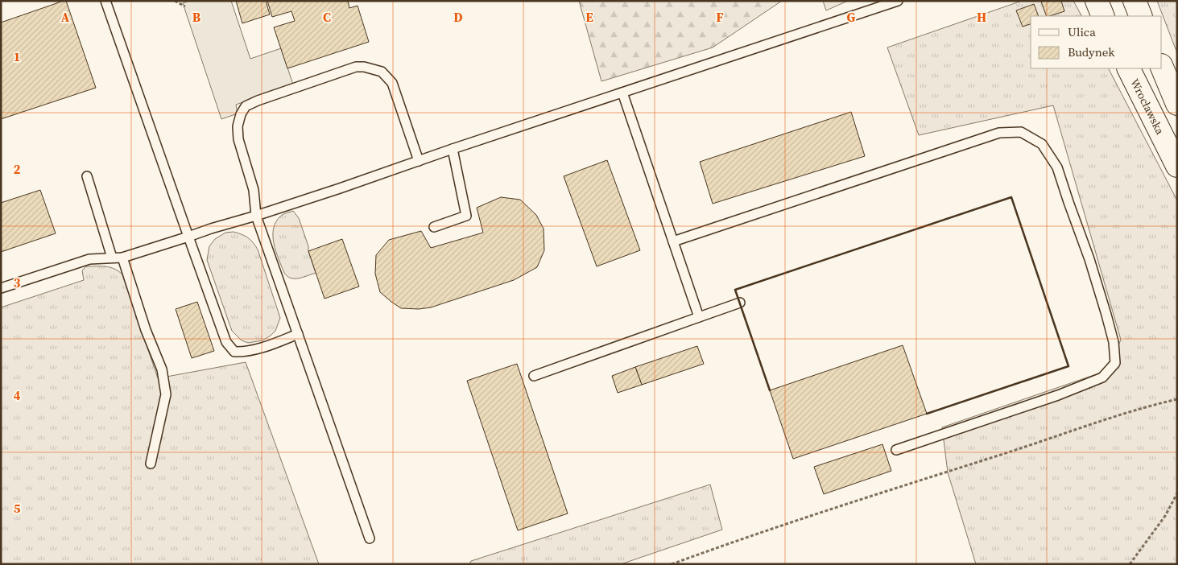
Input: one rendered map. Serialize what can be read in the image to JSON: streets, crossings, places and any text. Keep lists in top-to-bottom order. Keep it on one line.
{"streets":{"main road":["Wrocławska"]},"legend":["Ulica","Budynek"],"grid":{"columns":["A","B","C","D","E","F","G","H"],"rows":["1","2","3","4","5"]}}
